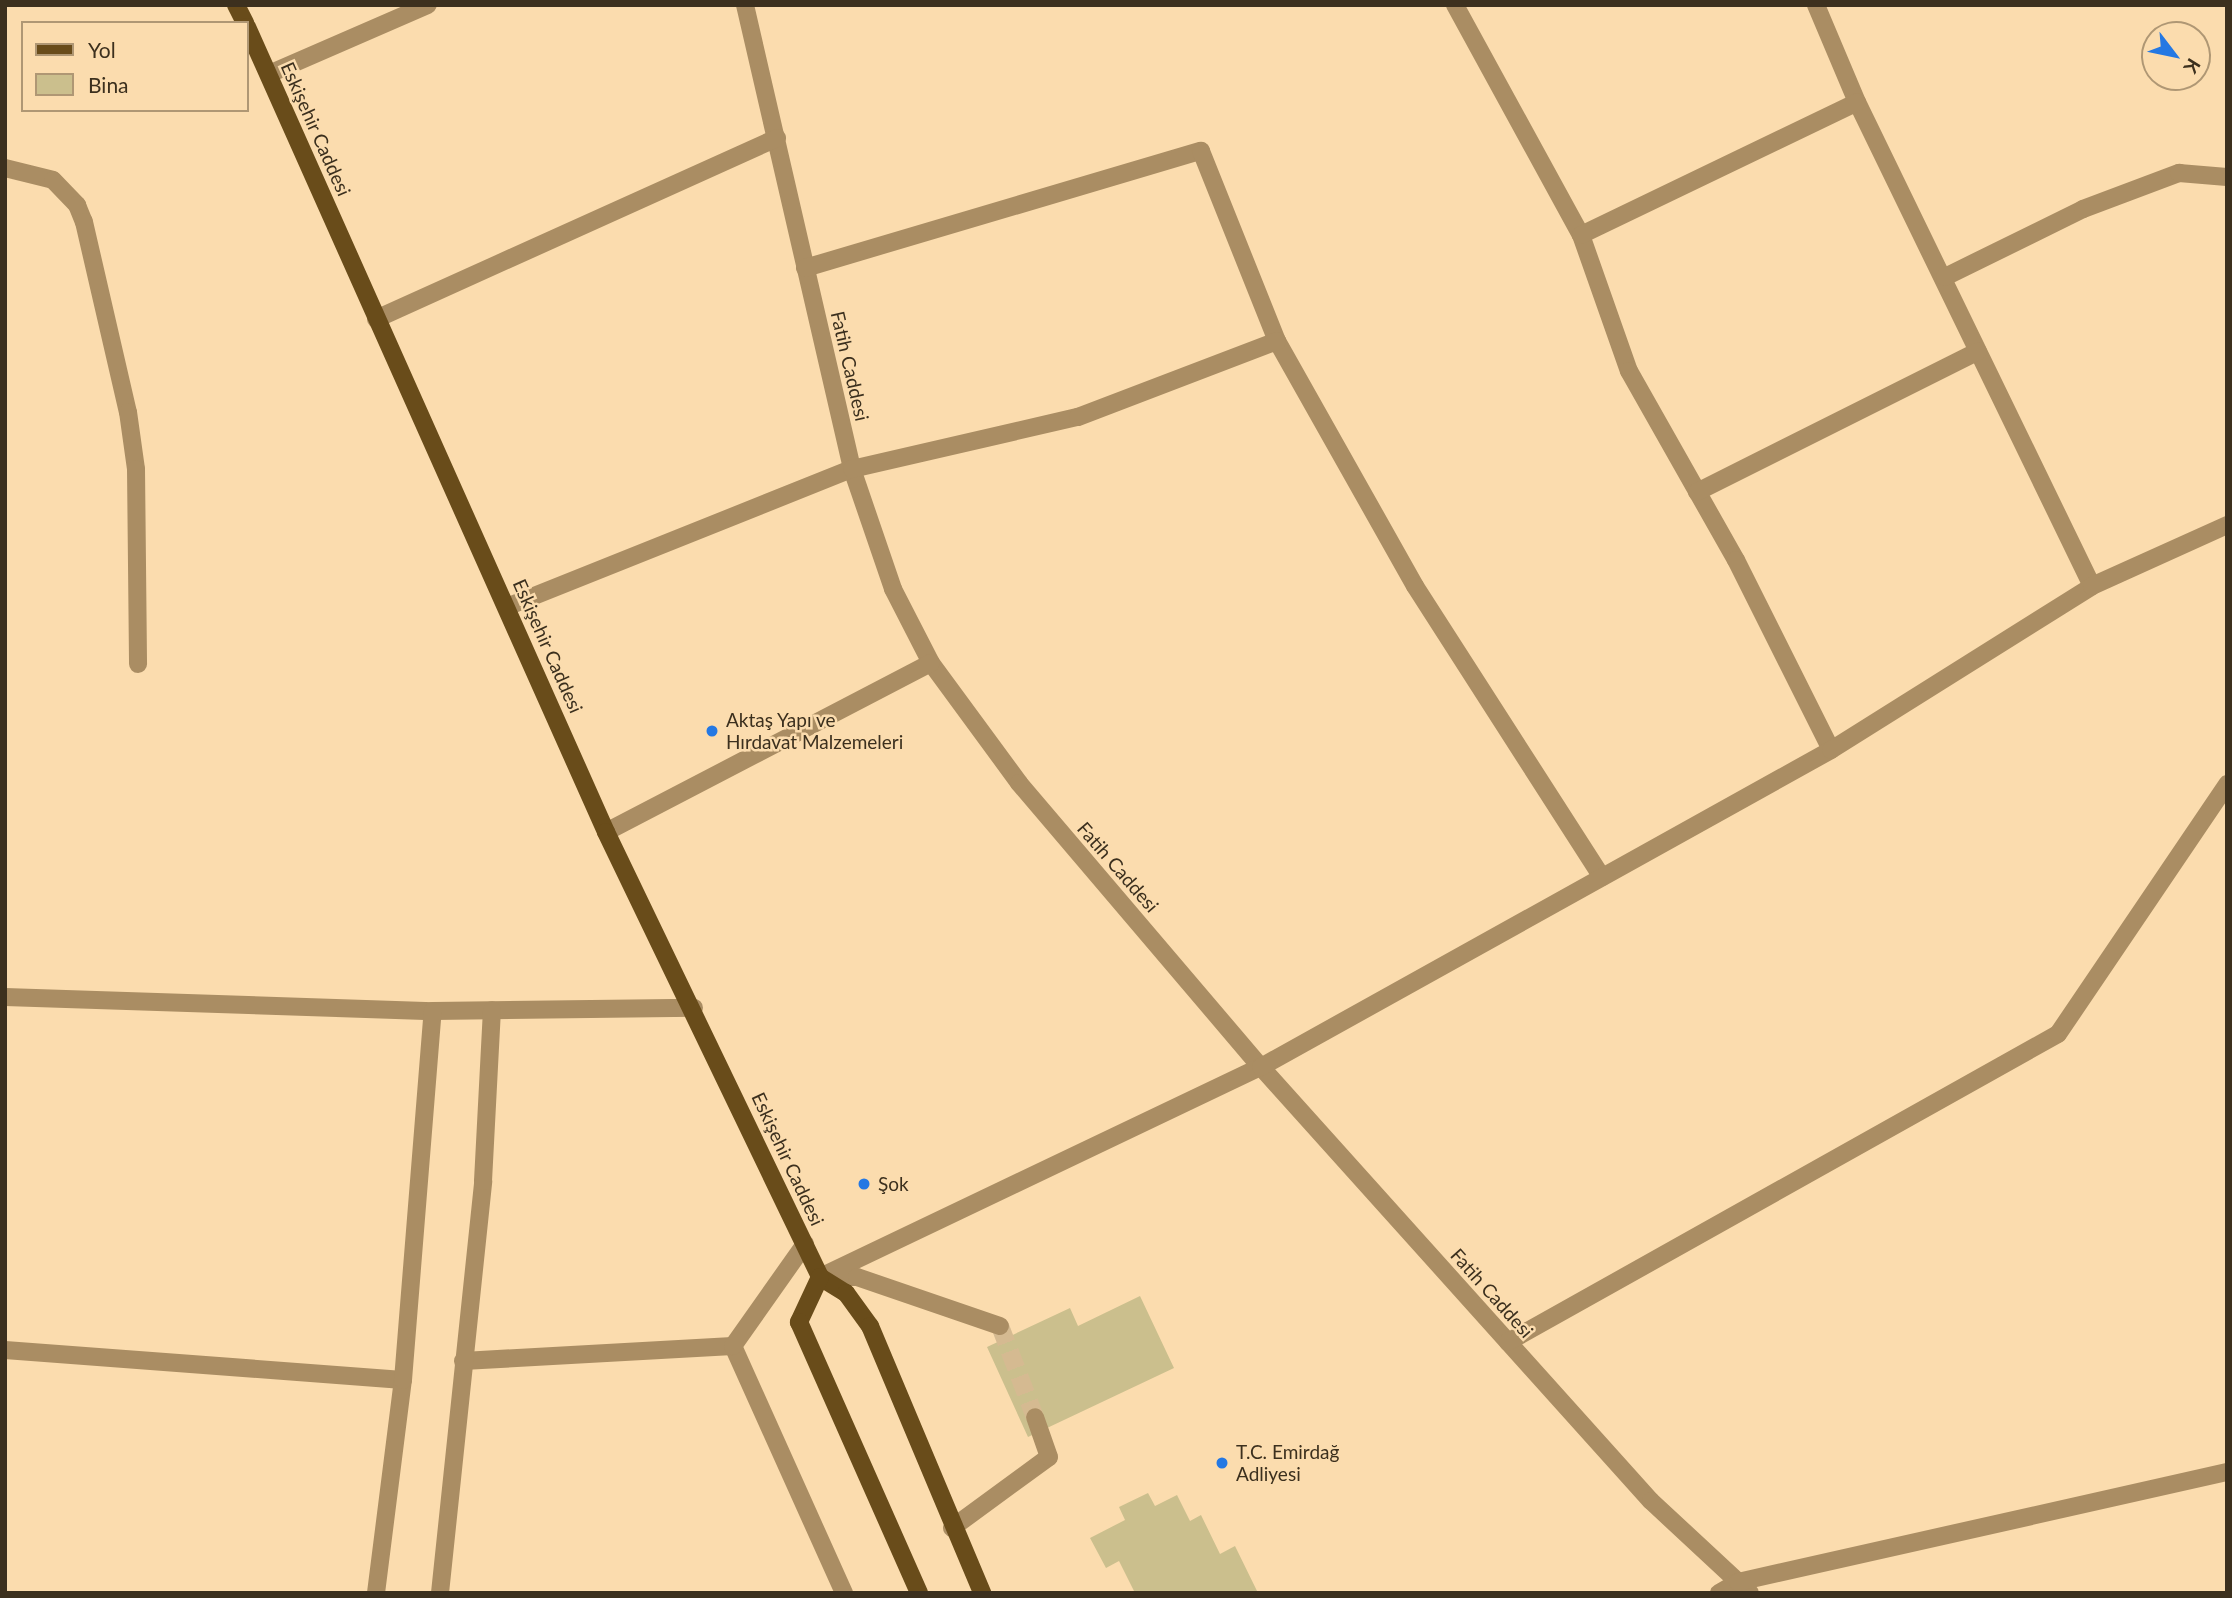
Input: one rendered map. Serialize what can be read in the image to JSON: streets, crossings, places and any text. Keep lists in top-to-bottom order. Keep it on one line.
{"streets":{"main road":["Eskişehir Caddesi"],"street":["Fatih Caddesi"]},"places":["Aktaş Yapı ve Hırdavat Malzemeleri","Şok","T.C. Emirdağ Adliyesi"],"legend":["Yol","Bina"],"north":"bottom right"}
